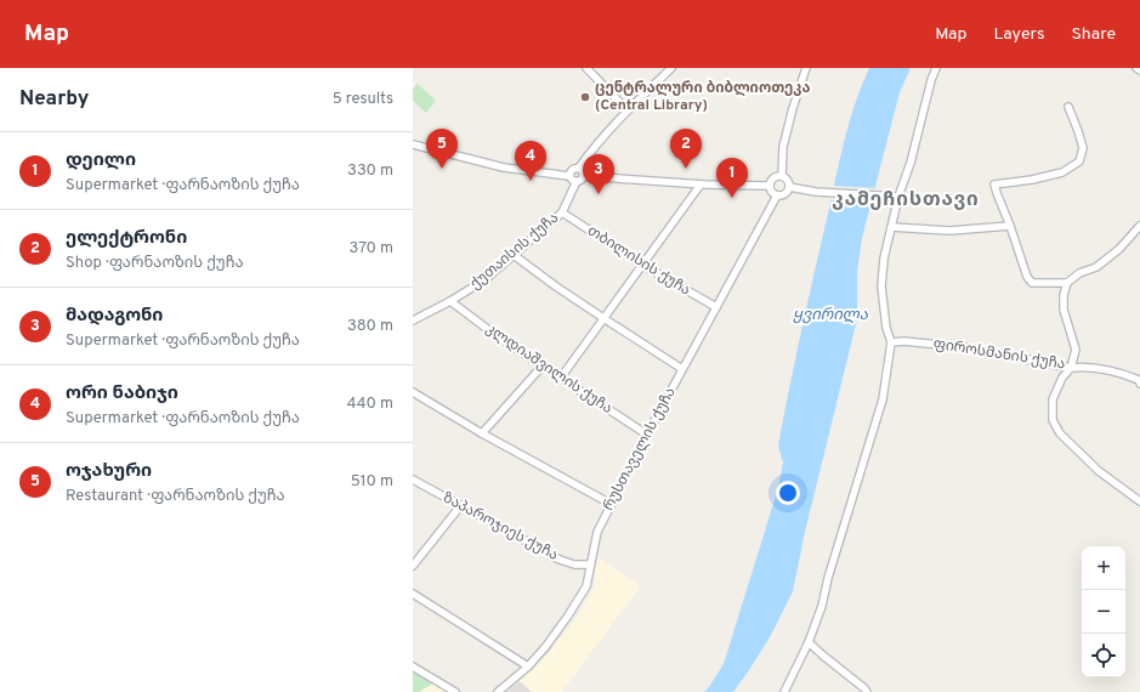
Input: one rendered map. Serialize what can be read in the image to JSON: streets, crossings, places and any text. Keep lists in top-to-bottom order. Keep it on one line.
{"streets":{"street":["ქუთაისის ქუჩა","თბილისის ქუჩა","ფიროსმანის ქუჩა","კლდიაშვილის ქუჩა","რუსთაველის ქუჩა","ზაპაროჯიეს ქუჩა"]},"crossings":[["ქუთაისის ქუჩა","თბილისის ქუჩა"],["ქუთაისის ქუჩა","კლდიაშვილის ქუჩა"],["თბილისის ქუჩა","რუსთაველის ქუჩა"],["კლდიაშვილის ქუჩა","რუსთაველის ქუჩა"],["რუსთაველის ქუჩა","ზაპაროჯიეს ქუჩა"]],"districts":["კამეჩისთავი"],"water":["ყვირილა"],"places":["ცენტრალური ბიბლიოთეკა (Central Library)"],"page":{"header":"Map","nav":["Map","Layers","Share"],"heading":["Nearby","5 results"],"pins":["2","5","4","3","1"],"list":[{"mark":"1","name":"დეილი","note":"Supermarket · ფარნაოზის ქუჩა","value":"330 m"},{"mark":"2","name":"ელექტრონი","note":"Shop · ფარნაოზის ქუჩა","value":"370 m"},{"mark":"3","name":"მადაგონი","note":"Supermarket · ფარნაოზის ქუჩა","value":"380 m"},{"mark":"4","name":"ორი ნაბიჯი","note":"Supermarket · ფარნაოზის ქუჩა","value":"440 m"},{"mark":"5","name":"ოჯახური","note":"Restaurant · ფარნაოზის ქუჩა","value":"510 m"}],"map_buttons":["+","−"]}}
